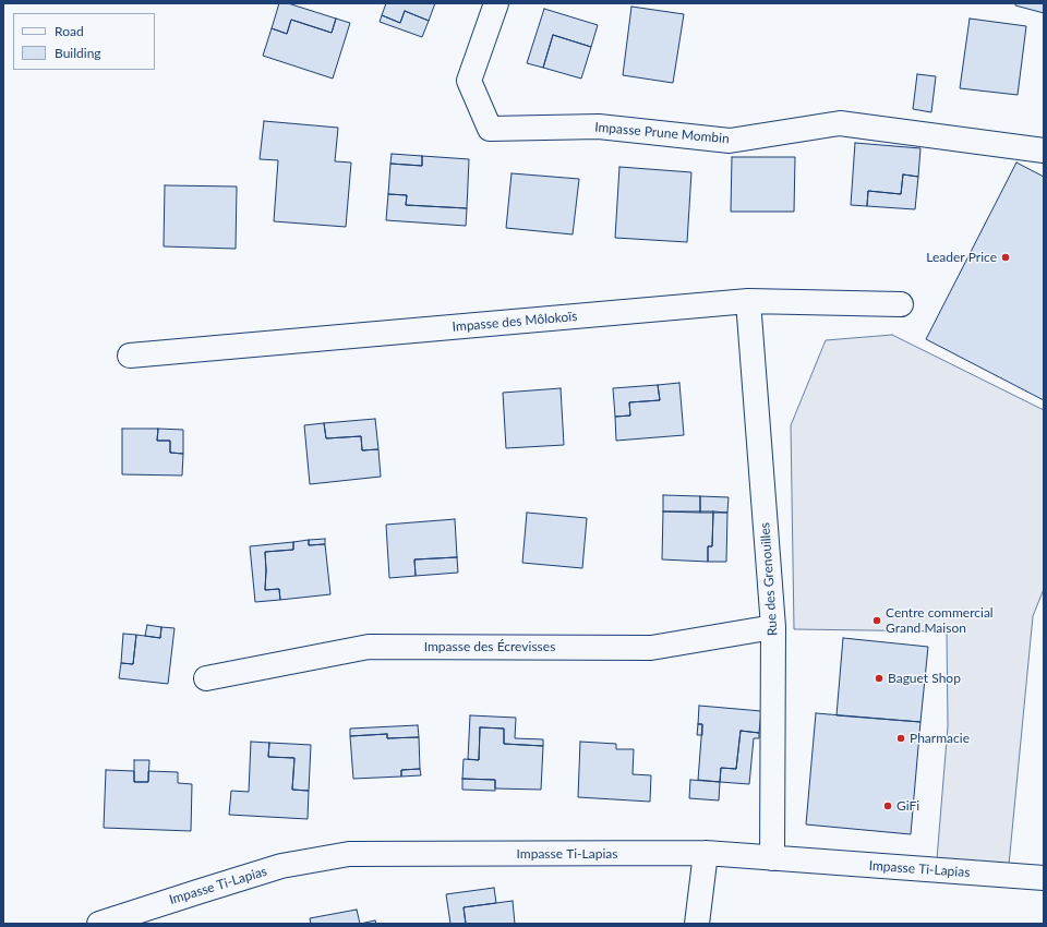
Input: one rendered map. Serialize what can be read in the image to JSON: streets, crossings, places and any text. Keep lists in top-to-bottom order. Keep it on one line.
{"streets":{"street":["Impasse Prune Mombin","Impasse des Môlokoïs","Rue des Grenouilles","Impasse des Écrevisses","Impasse Ti-Lapias"]},"crossings":[["Impasse des Môlokoïs","Rue des Grenouilles"],["Rue des Grenouilles","Impasse des Écrevisses"],["Rue des Grenouilles","Impasse Ti-Lapias"]],"places":["Leader Price","Centre commercial Grand Maison","Baguet Shop","Pharmacie","GiFi"],"legend":["Road","Building"]}
